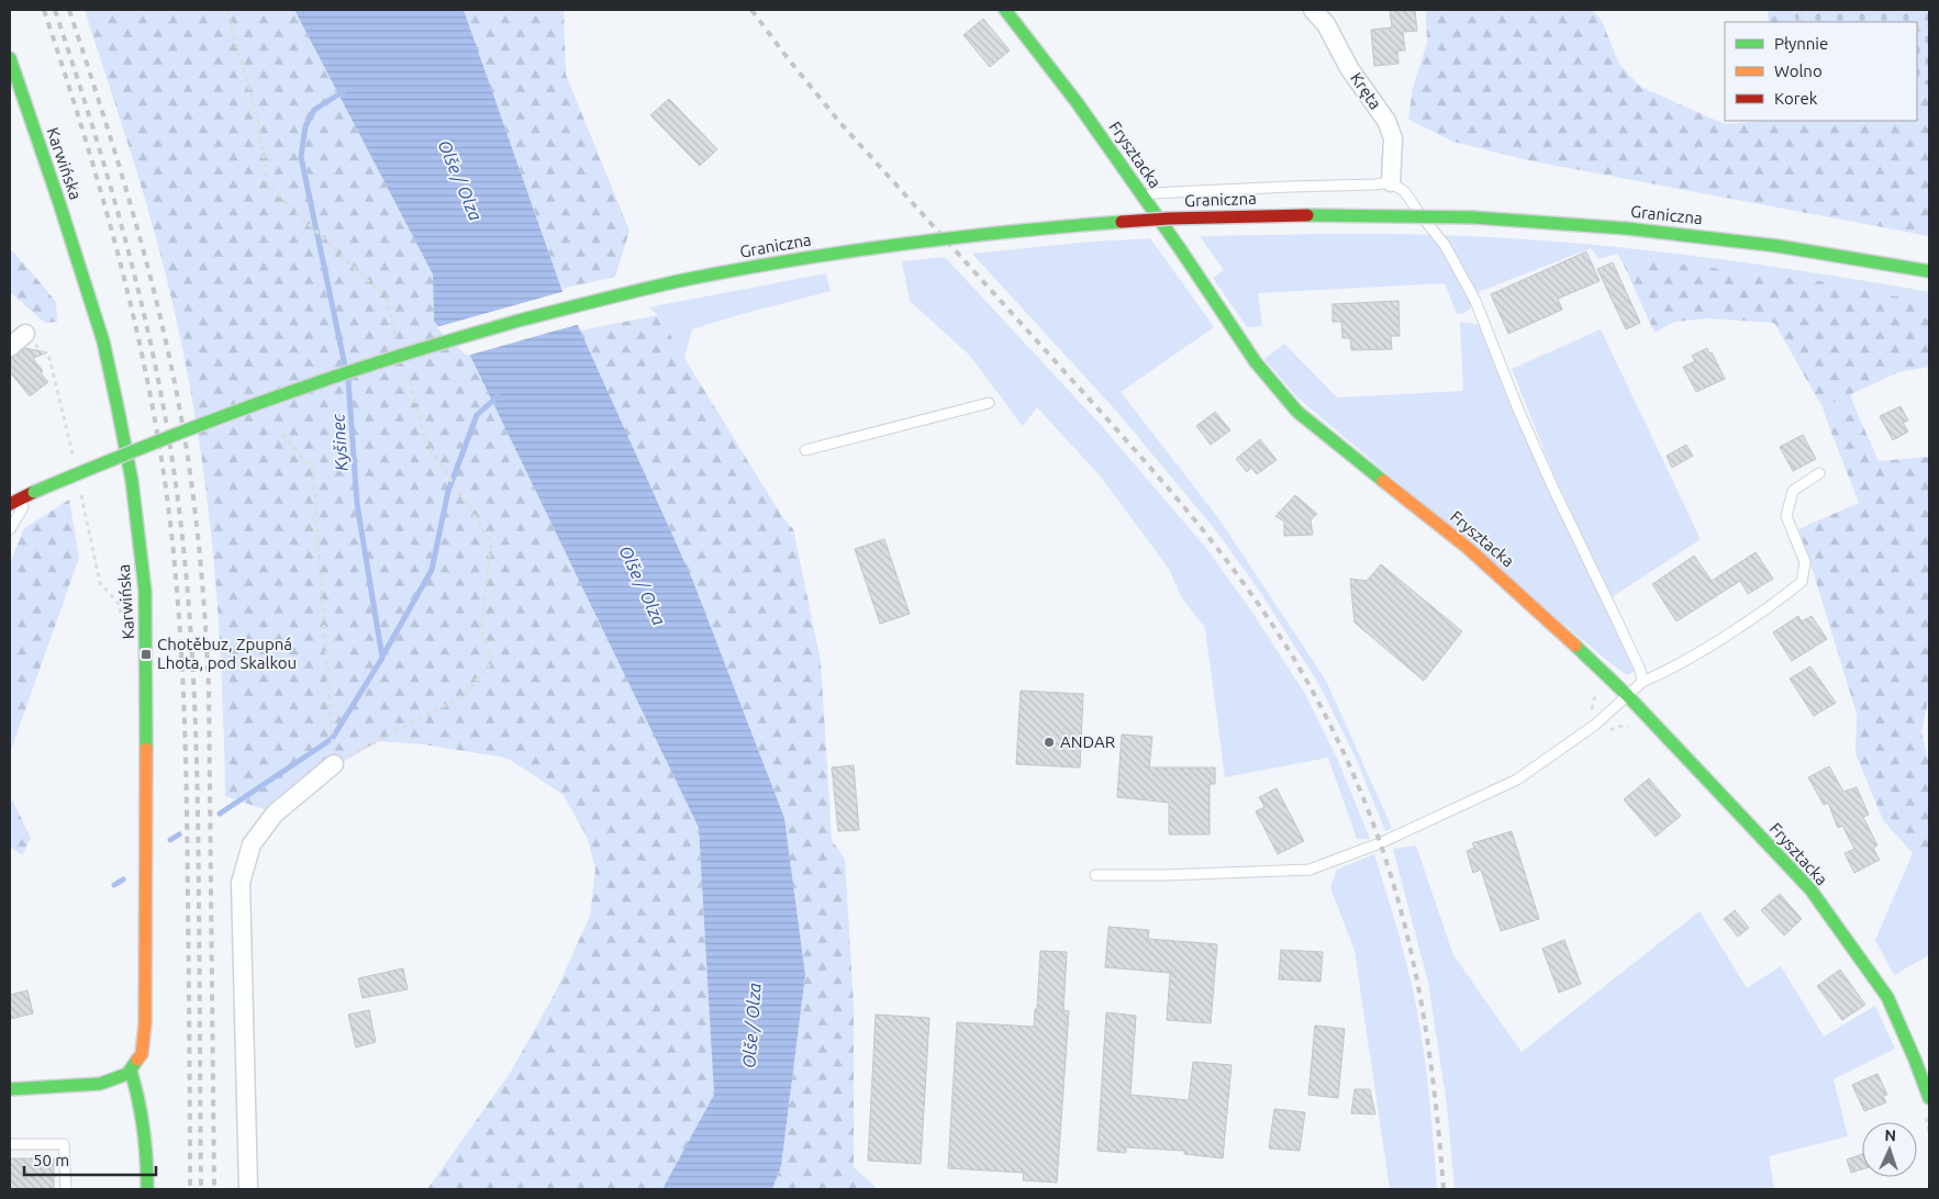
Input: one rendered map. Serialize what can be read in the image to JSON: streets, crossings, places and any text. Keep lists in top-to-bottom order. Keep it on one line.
{"streets":{"main road":["Frysztacka","Karwińska","Graniczna"],"street":["Kręta"]},"water":["Olše / Olza","Kyšinec"],"places":{"transit":["Chotěbuz, Zpupná Lhota, pod Skalkou"],"other":["ANDAR"]},"legend":["Płynnie","Wolno","Korek"],"scale_bar":"50 m","north":"top"}
